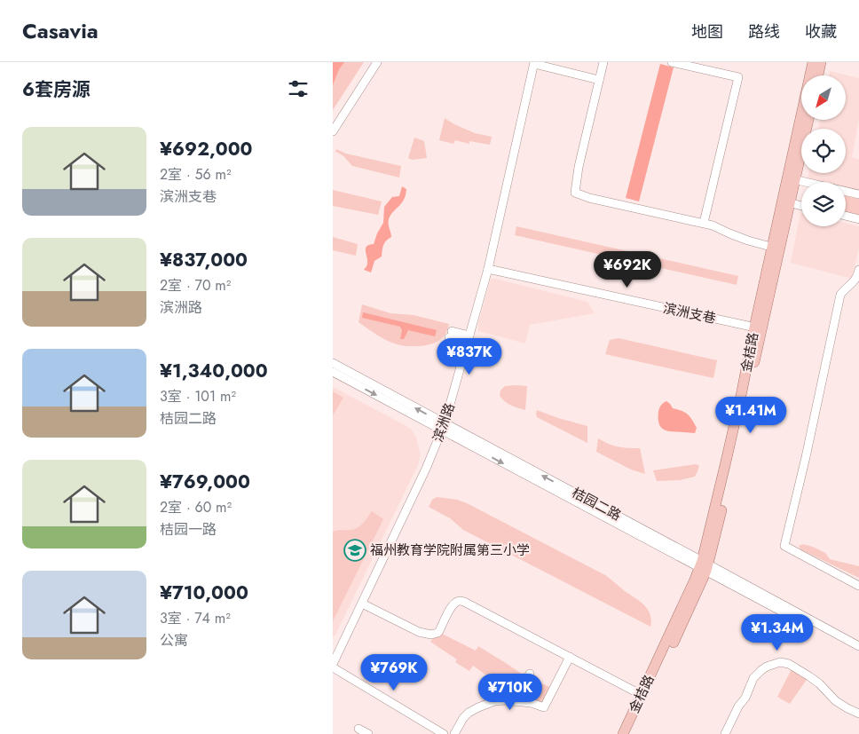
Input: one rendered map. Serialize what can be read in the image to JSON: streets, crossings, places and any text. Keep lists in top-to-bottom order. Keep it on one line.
{"streets":{"main road":["金桔路"],"street":["滨洲支巷","滨洲路","桔园二路"]},"crossings":[["滨洲支巷","金桔路"],["滨洲支巷","滨洲路"],["金桔路","桔园二路"],["滨洲路","桔园二路"]],"places":{"school or university":["福州教育学院附属第三小学"]},"north":"bottom left","page":{"header":"Casavia","nav":["地图","路线","收藏"],"heading":"6套房源","list":[{"name":"¥692,000","note":"2室 · 56 m² · 滨洲支巷"},{"name":"¥837,000","note":"2室 · 70 m² · 滨洲路"},{"name":"¥1,340,000","note":"3室 · 101 m² · 桔园二路"},{"name":"¥769,000","note":"2室 · 60 m² · 桔园一路"},{"name":"¥710,000","note":"3室 · 74 m² · 公寓"}],"price":["¥692K","¥837K","¥1.41M","¥1.34M","¥769K","¥710K"]}}
